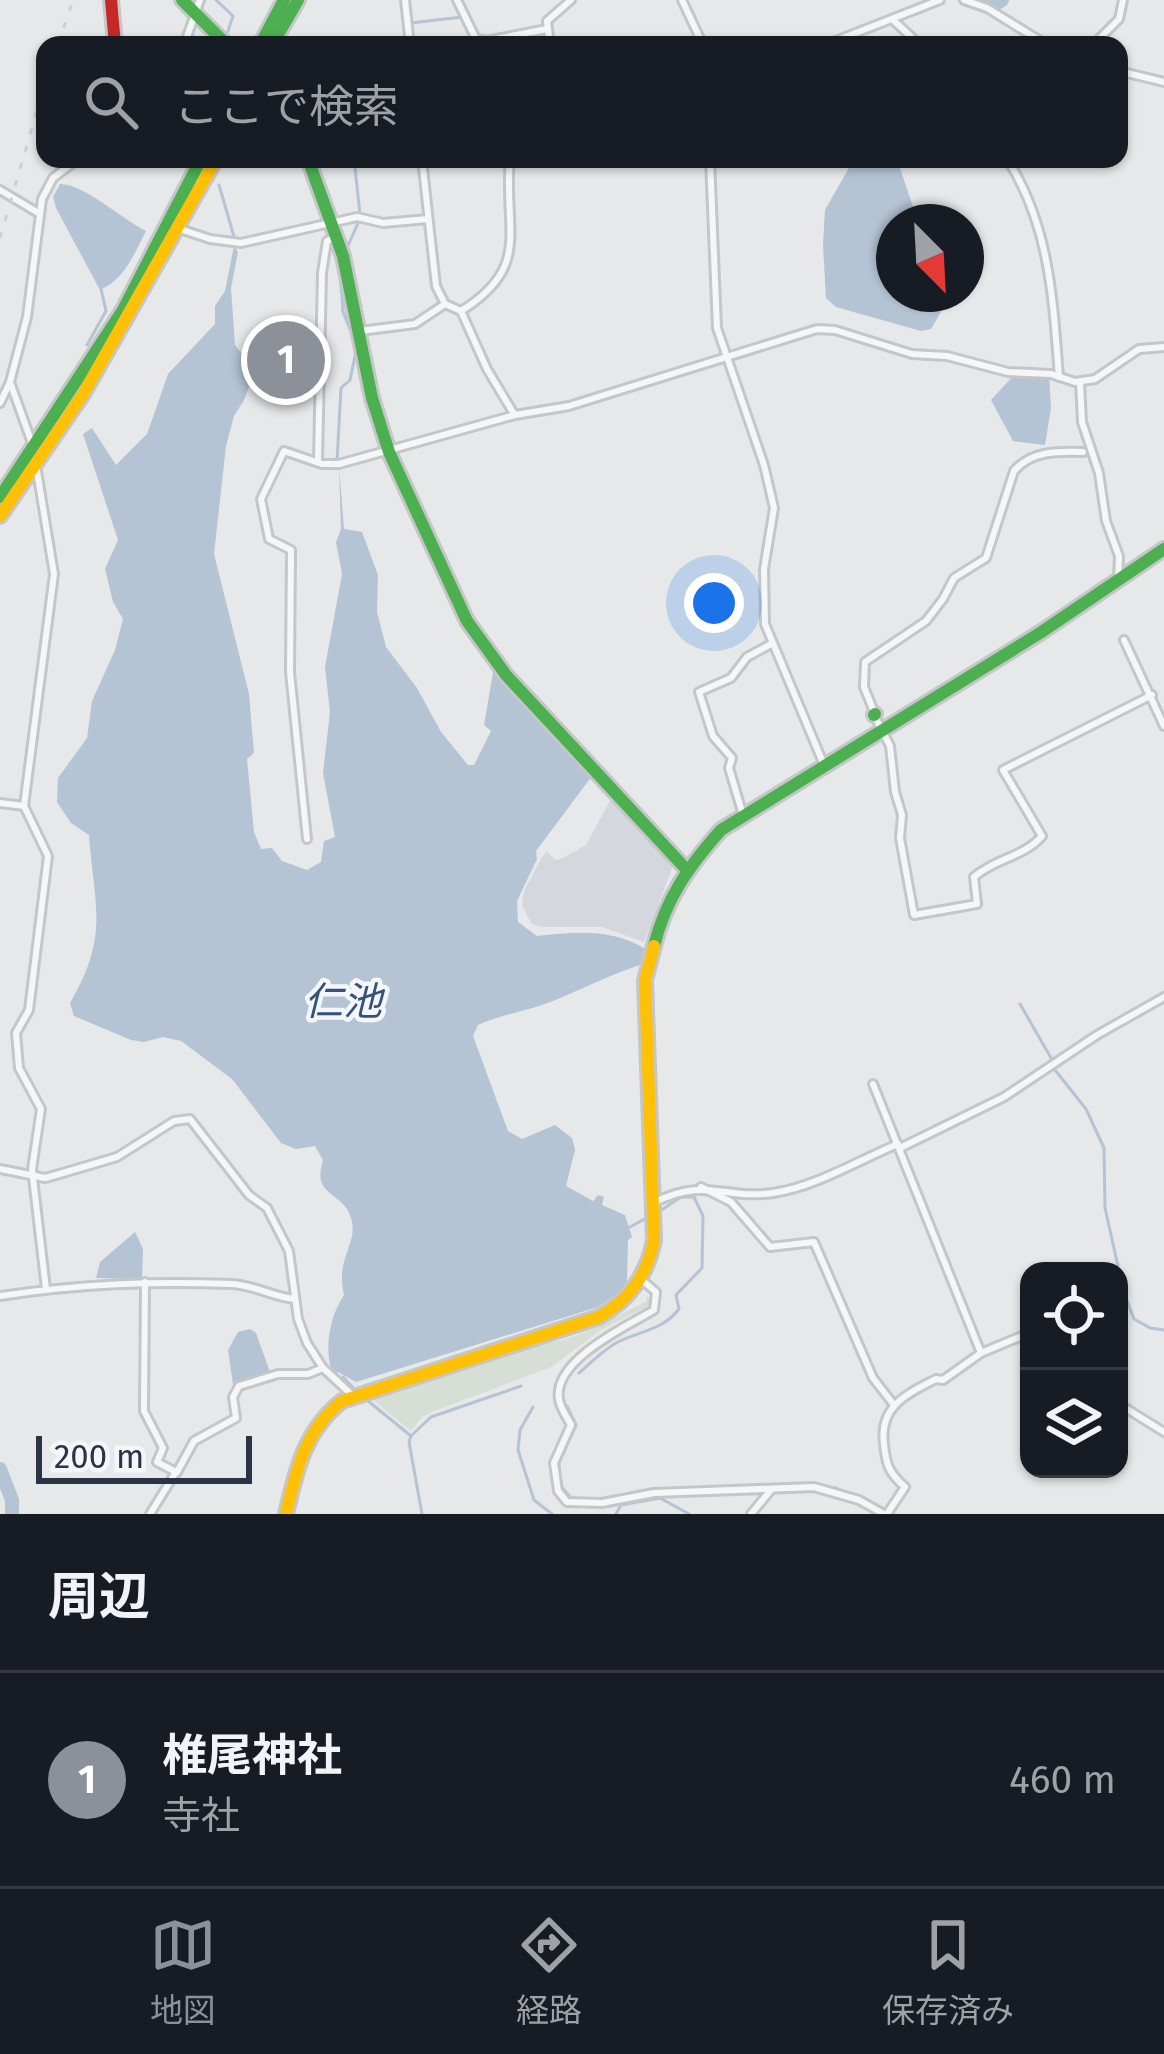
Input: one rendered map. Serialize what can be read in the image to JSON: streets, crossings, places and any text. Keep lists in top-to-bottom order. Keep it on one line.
{"water":["仁池"],"scale_bar":"200 m","north":"bottom right","page":{"search":"ここで検索","pins":"1","scale":"200 m","heading":"周辺","list":[{"mark":"1","name":"椎尾神社","note":"寺社","value":"460 m"}],"nav":["地図","経路","保存済み"]}}
